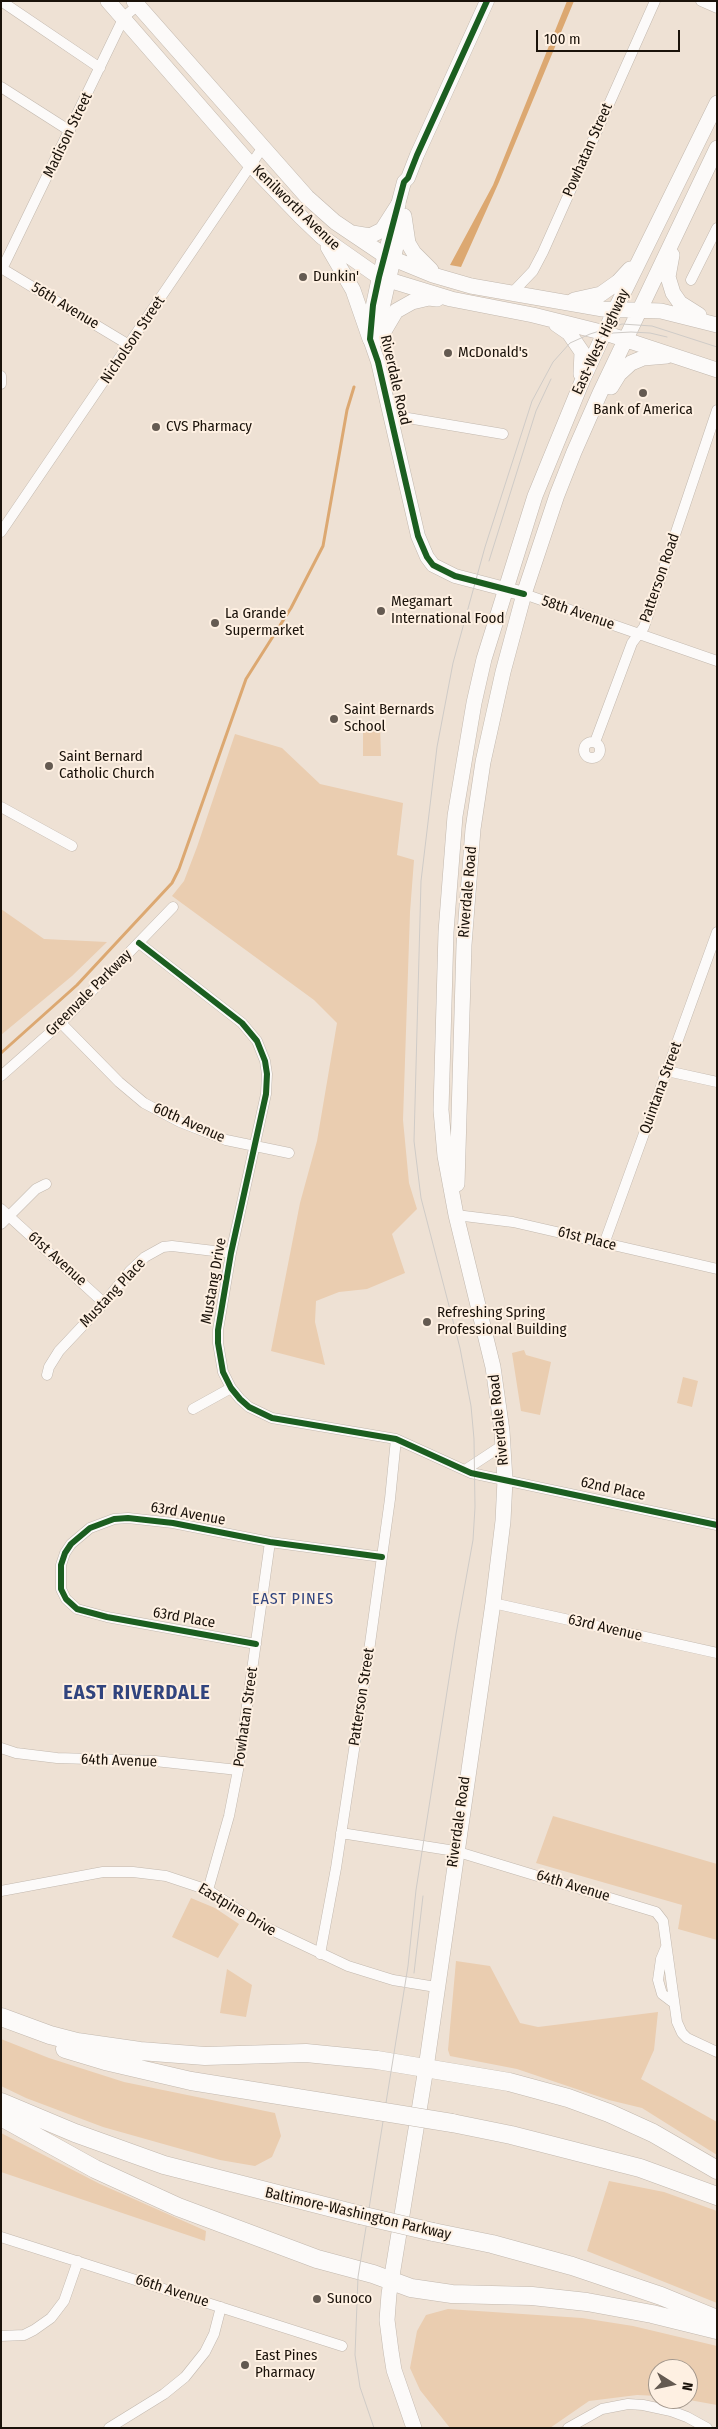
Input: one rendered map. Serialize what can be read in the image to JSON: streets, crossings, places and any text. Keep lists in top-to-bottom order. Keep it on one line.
{"streets":{"highway":["Baltimore-Washington Parkway"],"main road":["Kenilworth Avenue","East-West Highway","Riverdale Road"],"street":["Madison Street","Powhatan Street","56th Avenue","Nicholson Street","Patterson Road","58th Avenue","Greenvale Parkway","Quintana Street","60th Avenue","61st Place","61st Avenue","Mustang Drive","Mustang Place","62nd Place","63rd Avenue","63rd Place","Patterson Street","64th Avenue","Eastpine Drive","66th Avenue"]},"crossings":[["Madison Street","Kenilworth Avenue"],["Madison Street","56th Avenue"],["Powhatan Street","Kenilworth Avenue"],["Powhatan Street","63rd Avenue"],["Powhatan Street","63rd Place"],["Powhatan Street","64th Avenue"],["Powhatan Street","Eastpine Drive"],["Kenilworth Avenue","Nicholson Street"],["Kenilworth Avenue","East-West Highway"],["Kenilworth Avenue","Riverdale Road"],["56th Avenue","Nicholson Street"],["East-West Highway","Riverdale Road"],["East-West Highway","58th Avenue"],["Riverdale Road","58th Avenue"],["Riverdale Road","61st Place"],["Riverdale Road","Mustang Drive"],["Riverdale Road","62nd Place"],["Riverdale Road","63rd Avenue"],["Riverdale Road","64th Avenue"],["Riverdale Road","Eastpine Drive"],["Patterson Road","58th Avenue"],["Greenvale Parkway","60th Avenue"],["Greenvale Parkway","Mustang Drive"],["Quintana Street","61st Place"],["60th Avenue","Mustang Drive"],["61st Avenue","Mustang Place"],["Mustang Drive","Mustang Place"],["Mustang Drive","62nd Place"],["Mustang Drive","Patterson Street"],["63rd Avenue","63rd Place"],["63rd Avenue","Patterson Street"],["Patterson Street","64th Avenue"],["Patterson Street","Eastpine Drive"]],"districts":["EAST PINES","EAST RIVERDALE"],"places":["Dunkin'","McDonald's","Bank of America","CVS Pharmacy","Megamart International Food","La Grande Supermarket","Saint Bernards School","Saint Bernard Catholic Church","Refreshing Spring Professional Building","Sunoco","East Pines Pharmacy"],"scale_bar":"100 m","north":"right"}
